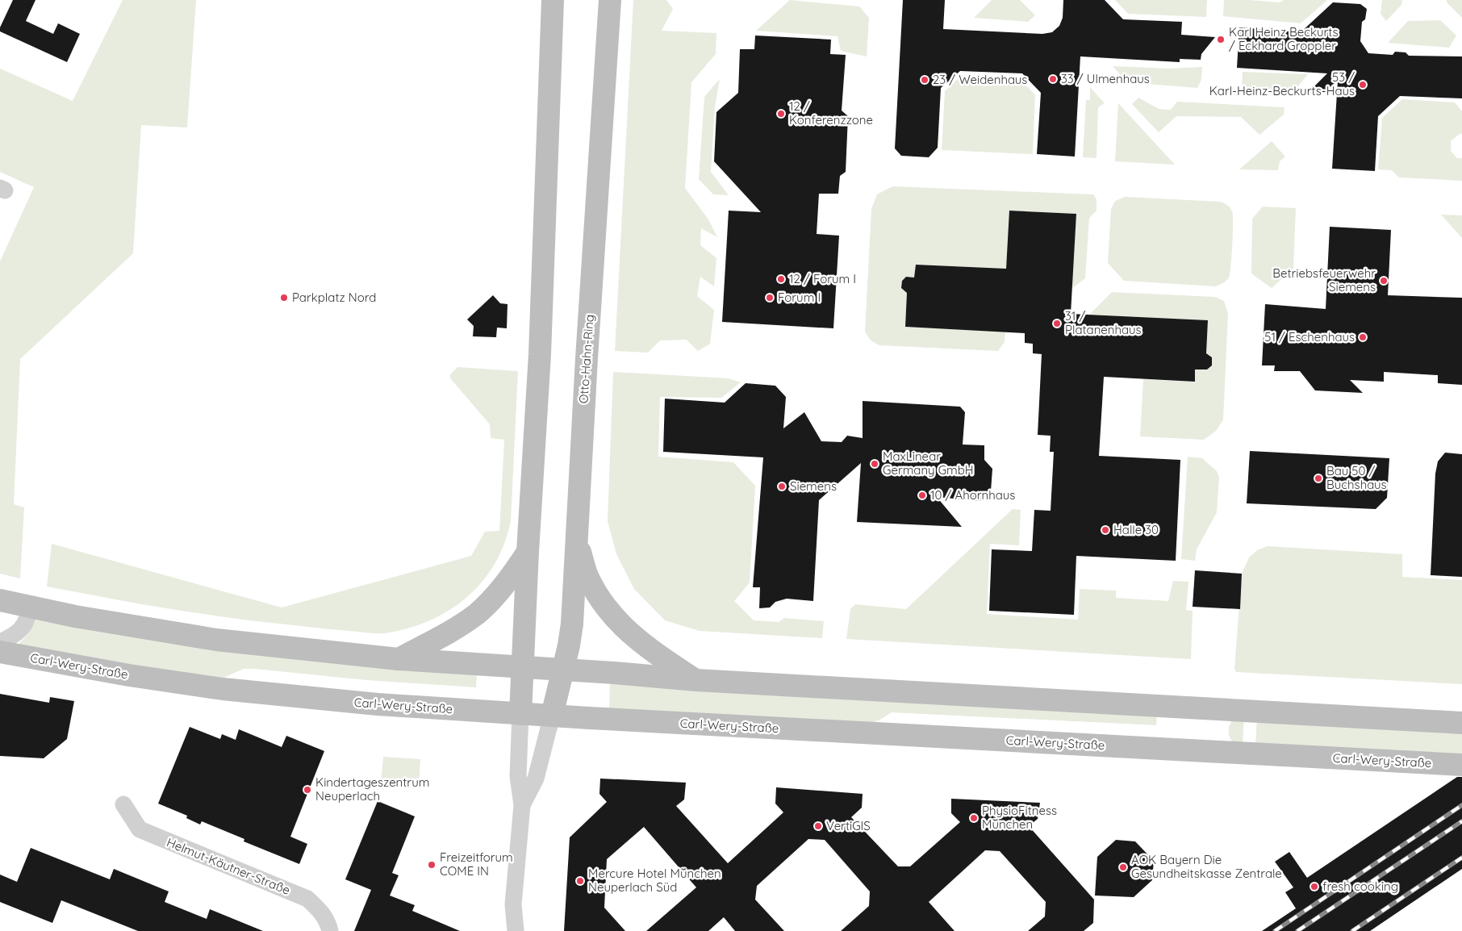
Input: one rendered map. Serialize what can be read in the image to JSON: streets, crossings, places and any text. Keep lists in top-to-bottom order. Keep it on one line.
{"streets":{"main road":["Otto-Hahn-Ring","Carl-Wery-Straße"],"street":["Helmut-Käutner-Straße"]},"crossings":[["Otto-Hahn-Ring","Carl-Wery-Straße"]],"places":["Karl Heinz Beckurts / Eckhard Groppler","33 / Ulmenhaus","23 / Weidenhaus","53 / Karl-Heinz-Beckurts-Haus","12 / Konferenzzone","12 / Forum I","Betriebsfeuerwehr Siemens","Parkplatz Nord","Forum I","31 / Platanenhaus","51 / Eschenhaus","MaxLinear Germany GmbH","Bau 50 / Buchshaus","Siemens","10 / Ahornhaus","Halle 30","Kindertageszentrum Neuperlach","PhysioFitness München","VertiGIS","Freizeitforum COME IN","AOK Bayern Die Gesundheitskasse Zentrale","Mercure Hotel München Neuperlach Süd","fresh cooking"]}
